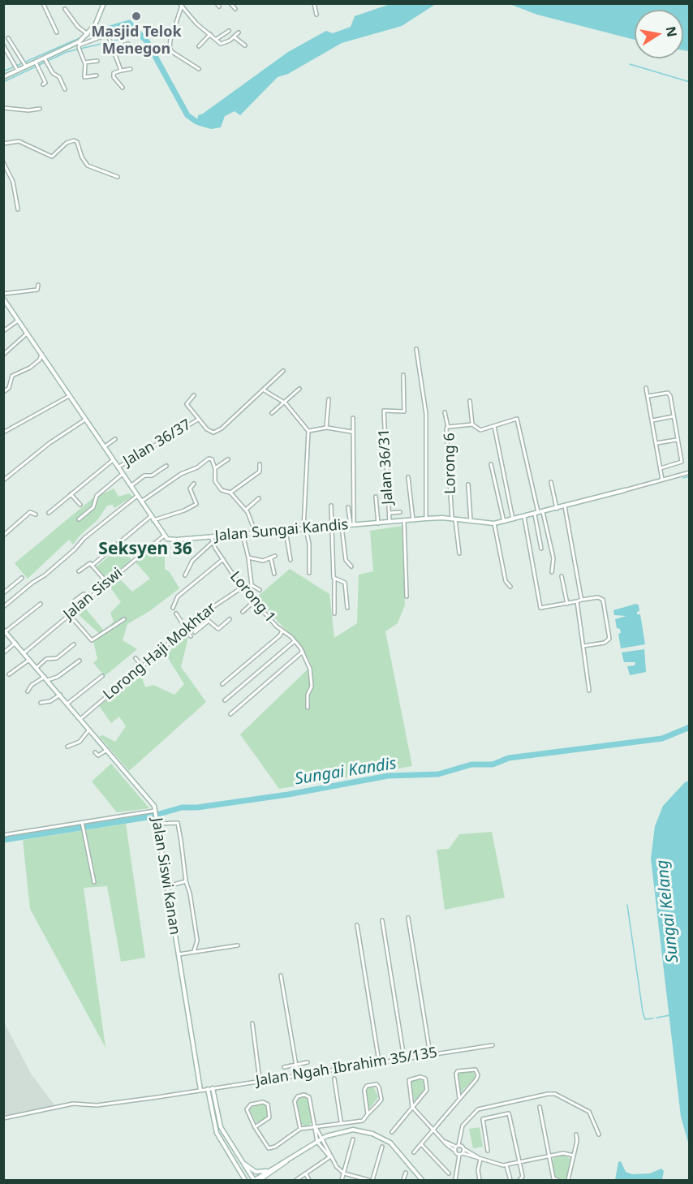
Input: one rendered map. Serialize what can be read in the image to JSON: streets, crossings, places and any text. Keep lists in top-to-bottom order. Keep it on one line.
{"streets":{"street":["Jalan 36/37","Lorong 6","Jalan 36/31","Jalan Sungai Kandis","Jalan Siswi","Lorong 1","Lorong Haji Mokhtar","Jalan Siswi Kanan","Jalan Ngah Ibrahim 35/135"]},"crossings":[["Lorong 6","Jalan Sungai Kandis"],["Jalan 36/31","Jalan Sungai Kandis"],["Jalan Sungai Kandis","Jalan Siswi"],["Jalan Sungai Kandis","Lorong 1"],["Jalan Siswi","Jalan Siswi Kanan"],["Lorong 1","Lorong Haji Mokhtar"],["Lorong Haji Mokhtar","Jalan Siswi Kanan"],["Jalan Siswi Kanan","Jalan Ngah Ibrahim 35/135"]],"districts":["Seksyen 36"],"water":["Sungai Kandis","Sungai Kelang"],"places":["Masjid Telok Menegon"],"north":"right"}
